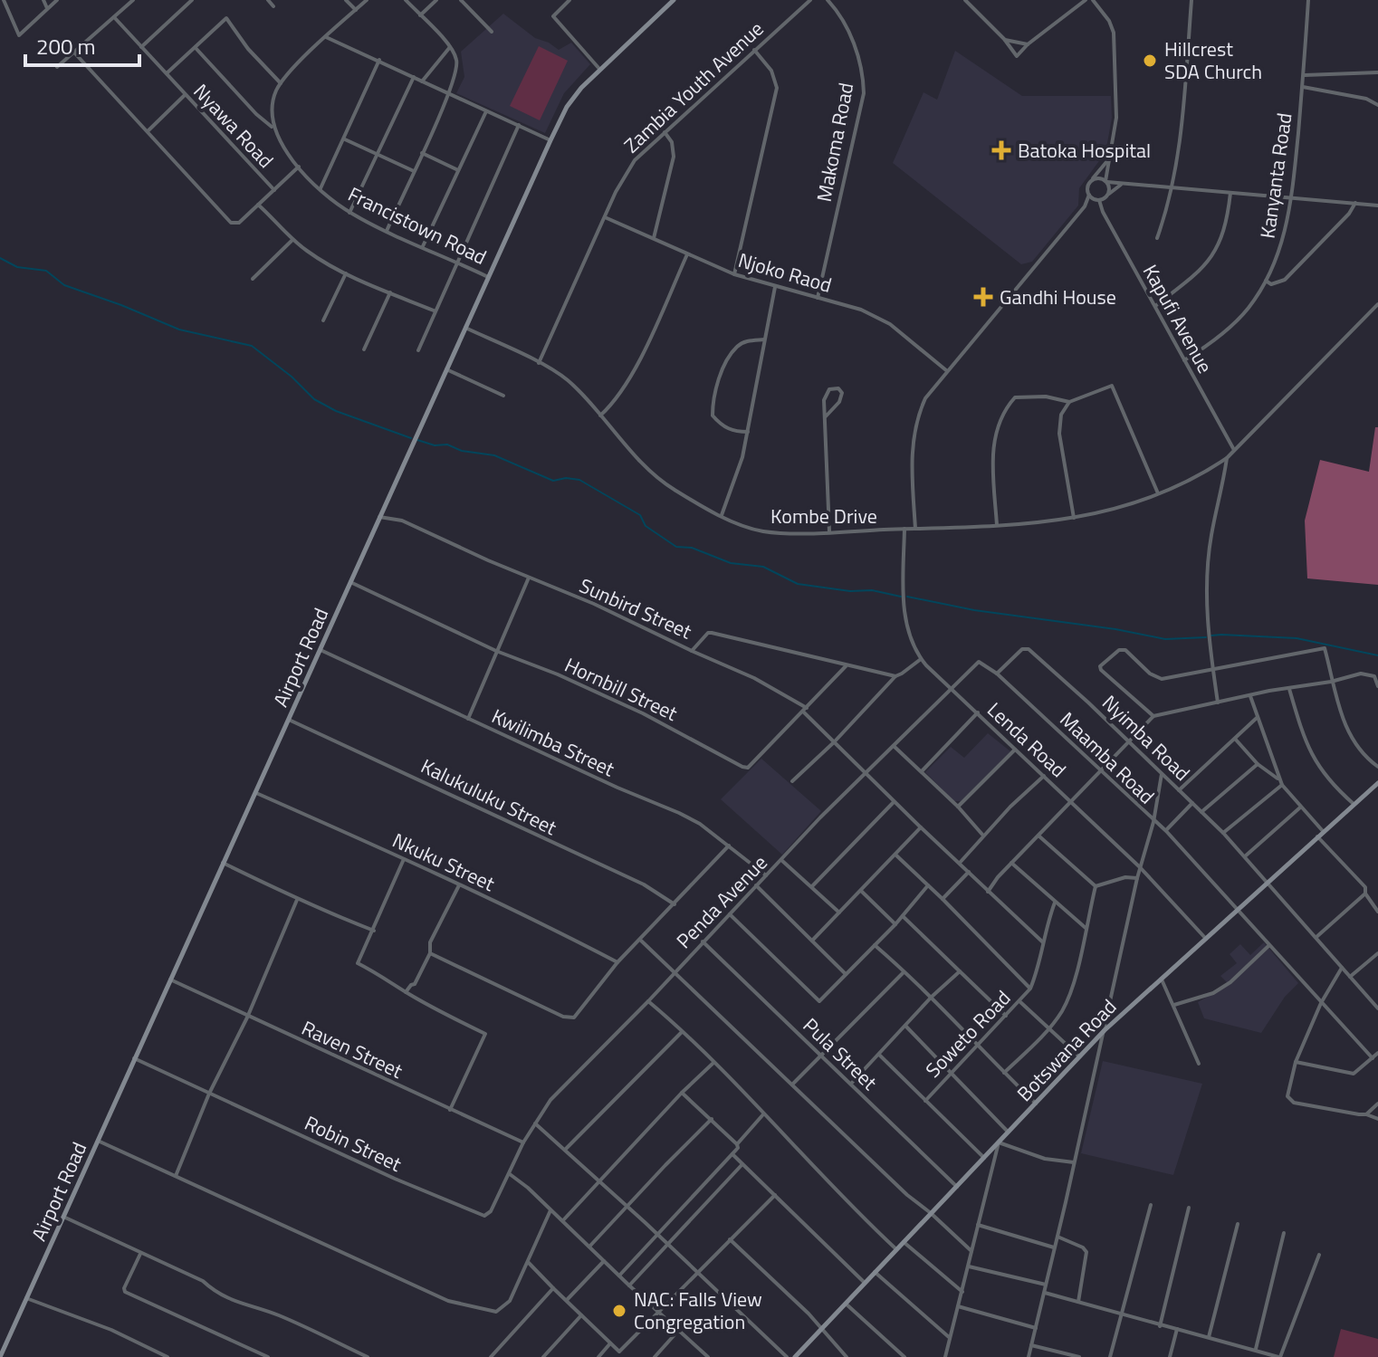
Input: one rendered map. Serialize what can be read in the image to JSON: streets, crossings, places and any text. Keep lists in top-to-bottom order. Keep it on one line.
{"streets":{"street":["Zambia Youth Avenue","Nyawa Road","Makoma Road","Kanyanta Road","Francistown Road","Njoko Raod","Kapufi Avenue","Kombe Drive","Sunbird Street","Airport Road","Hornbill Street","Nyimba Road","Lenda Road","Kwilimba Street","Maamba Road","Kalukuluku Street","Nkuku Street","Penda Avenue","Soweto Road","Raven Street","Botswana Road","Pula Street","Robin Street"]},"crossings":[["Zambia Youth Avenue","Njoko Raod"],["Zambia Youth Avenue","Kombe Drive"],["Makoma Road","Njoko Raod"],["Kanyanta Road","Kapufi Avenue"],["Francistown Road","Airport Road"],["Kapufi Avenue","Kombe Drive"],["Kombe Drive","Airport Road"],["Kombe Drive","Lenda Road"],["Sunbird Street","Airport Road"],["Sunbird Street","Hornbill Street"],["Airport Road","Hornbill Street"],["Airport Road","Kwilimba Street"],["Airport Road","Kalukuluku Street"],["Airport Road","Nkuku Street"],["Airport Road","Raven Street"],["Airport Road","Robin Street"],["Nyimba Road","Maamba Road"],["Nyimba Road","Botswana Road"],["Lenda Road","Penda Avenue"],["Lenda Road","Botswana Road"],["Kwilimba Street","Penda Avenue"],["Maamba Road","Botswana Road"],["Penda Avenue","Raven Street"],["Penda Avenue","Pula Street"],["Penda Avenue","Robin Street"],["Raven Street","Robin Street"],["Botswana Road","Pula Street"]],"places":{"other":["Hillcrest SDA Church","NAC: Falls View Congregation"],"health":["Batoka Hospital","Gandhi House"]},"scale_bar":"200 m"}
